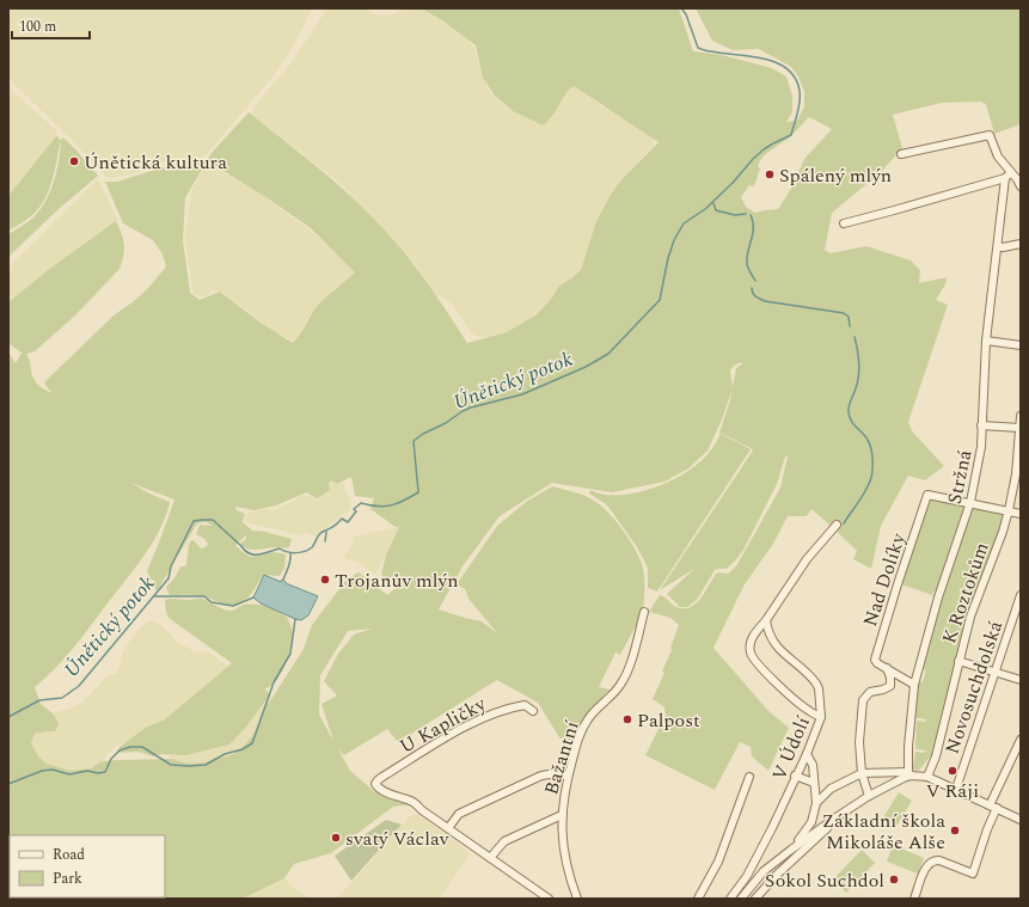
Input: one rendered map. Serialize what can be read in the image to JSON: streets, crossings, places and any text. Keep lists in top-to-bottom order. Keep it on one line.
{"streets":{"street":["Stržná","Nad Dolíky","K Roztokům","Novosuchdolská","U Kapličky","V Údolí","Bažantní"]},"crossings":[["Stržná","Nad Dolíky"]],"water":["Únětický potok"],"places":["Únětická kultura","Spálený mlýn","Trojanův mlýn","Palpost","V Ráji","Základní škola Mikoláše Alše","svatý Václav","Sokol Suchdol"],"legend":["Road","Park"],"scale_bar":"100 m"}
